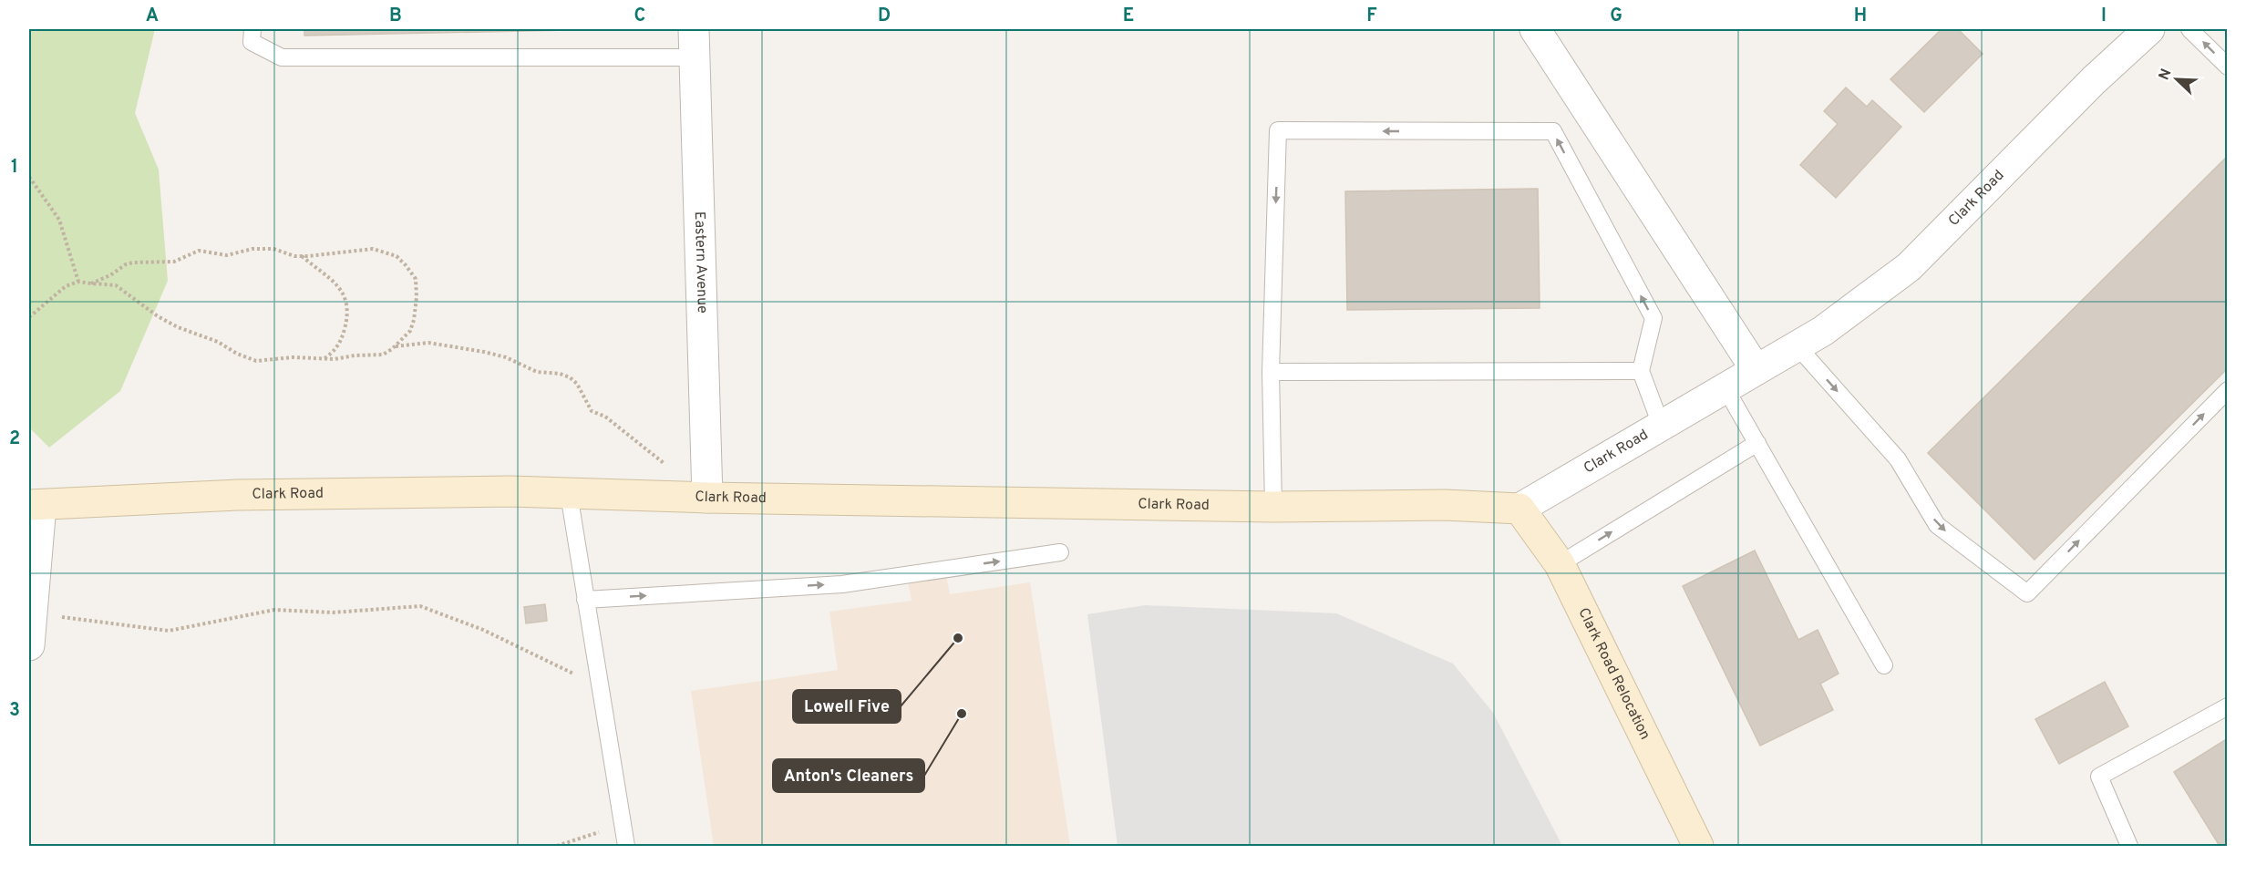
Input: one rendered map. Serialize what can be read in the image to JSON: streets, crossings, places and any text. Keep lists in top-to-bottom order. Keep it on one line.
{"streets":{"street":["Clark Road","Eastern Avenue","Clark Road Relocation"]},"crossings":[["Clark Road","Eastern Avenue"],["Clark Road","Clark Road Relocation"]],"places":["Lowell Five","Anton's Cleaners"],"north":"top left","grid":{"columns":["A","B","C","D","E","F","G","H","I"],"rows":["1","2","3"]}}
